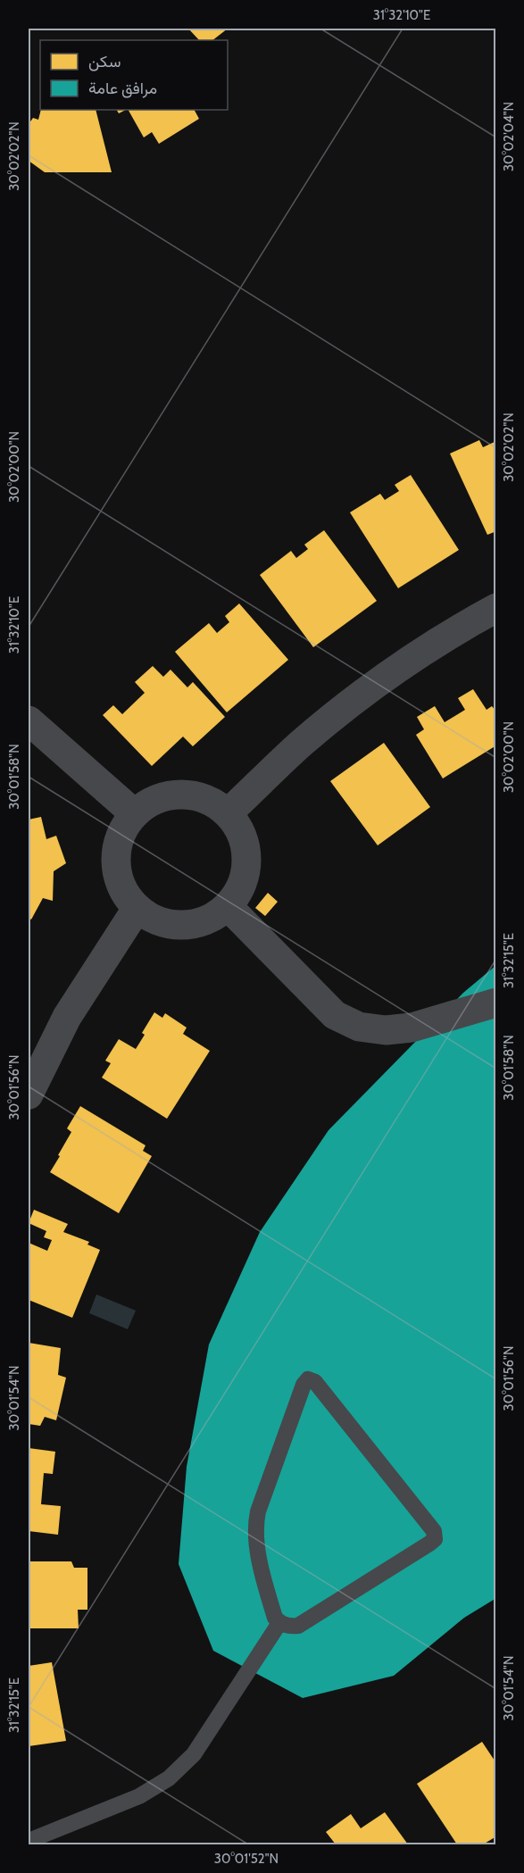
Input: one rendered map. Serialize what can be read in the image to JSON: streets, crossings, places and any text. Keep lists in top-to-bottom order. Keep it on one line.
{"legend":["سكن","مرافق عامة"],"coordinates":["31°32'10\"E","30°02'04\"N","30°02'02\"N","30°02'00\"N","30°01'58\"N","31°32'15\"E","30°01'56\"N","30°01'54\"N","30°01'52\"N"]}
